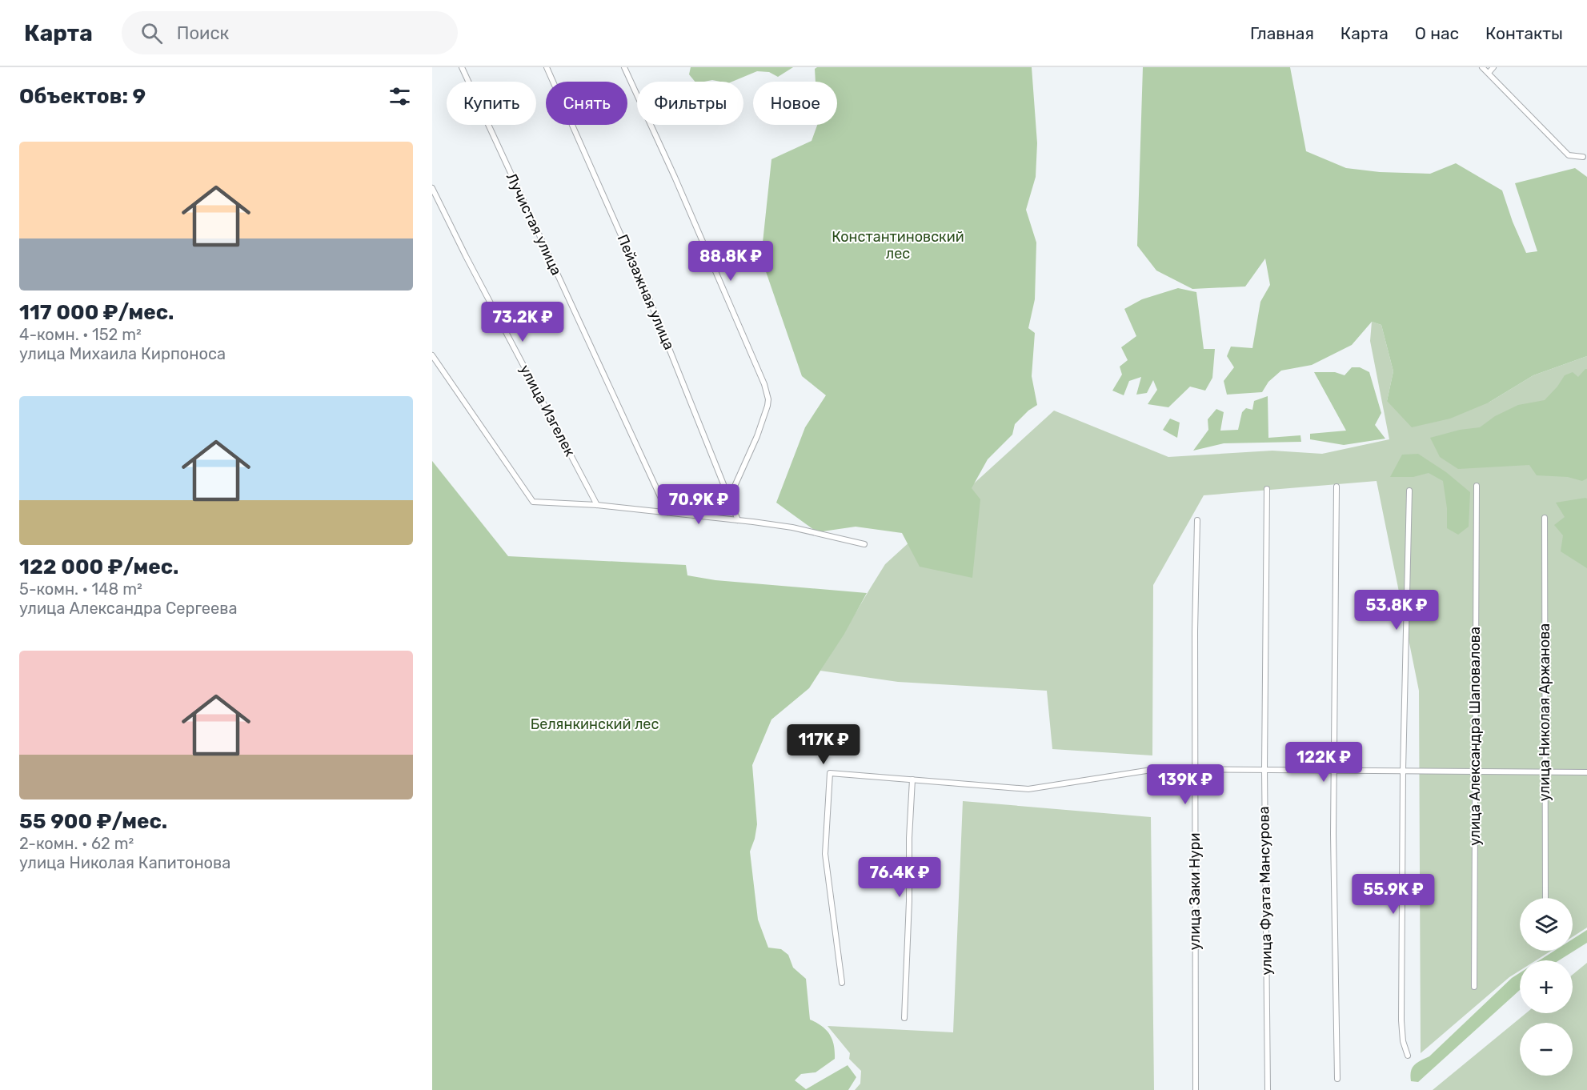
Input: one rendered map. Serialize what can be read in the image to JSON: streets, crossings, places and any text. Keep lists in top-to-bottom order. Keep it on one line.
{"streets":{"street":["Лучистая улица","Пейзажная улица","улица Изгелек","улица Николая Аржанова","улица Александра Шаповалова","улица Фуата Мансурова","улица Заки Нури"]},"parks":["Константиновский лес","Белянкинский лес"],"page":{"header":"Карта","search":"Поиск","nav":["Главная","Карта","О нас","Контакты"],"heading":"Объектов: 9","chip":["Купить","Снять","Фильтры","Новое"],"list":[{"name":"117 000 ₽/мес.","note":"4-комн. · 152 m² · улица Михаила Кирпоноса"},{"name":"122 000 ₽/мес.","note":"5-комн. · 148 m² · улица Александра Сергеева"},{"name":"55 900 ₽/мес.","note":"2-комн. · 62 m² · улица Николая Капитонова"}],"price":["88.8K ₽","73.2K ₽","70.9K ₽","53.8K ₽","117K ₽","122K ₽","139K ₽","76.4K ₽","55.9K ₽"],"map_buttons":["+","−"]}}
